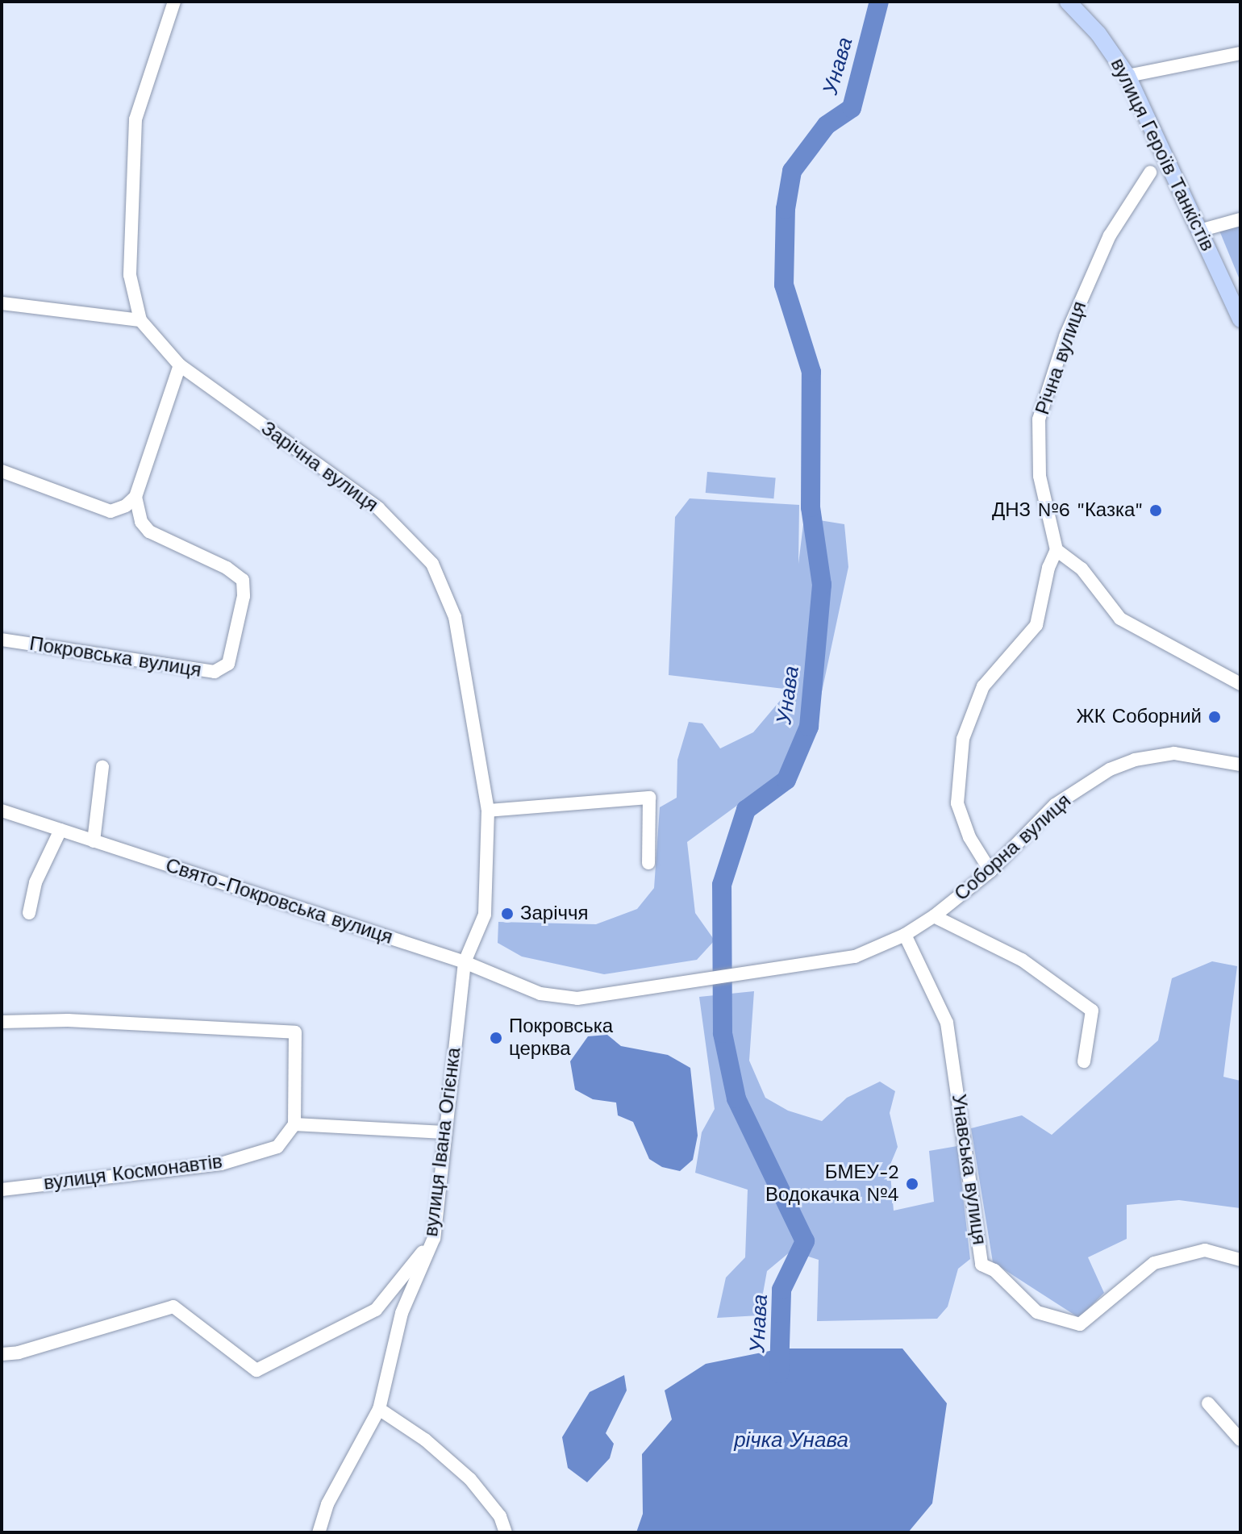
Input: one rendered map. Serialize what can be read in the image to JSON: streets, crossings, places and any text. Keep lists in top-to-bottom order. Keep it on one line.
{"streets":{"main road":["вулиця Героїв Танкістів"],"street":["Річна вулиця","Зарічна вулиця","Покровська вулиця","Соборна вулиця","Свято-Покровська вулиця","вулиця Івана Огієнка","Унавська вулиця","вулиця Космонавтів"]},"crossings":[["Зарічна вулиця","Соборна вулиця"],["Зарічна вулиця","Свято-Покровська вулиця"],["Зарічна вулиця","вулиця Івана Огієнка"],["Соборна вулиця","Свято-Покровська вулиця"],["Соборна вулиця","вулиця Івана Огієнка"],["Соборна вулиця","Унавська вулиця"],["Свято-Покровська вулиця","вулиця Івана Огієнка"]],"water":["Унава","річка Унава"],"places":["ДНЗ №6 \"Казка\"","ЖК Соборний","Заріччя","Покровська церква","БМЕУ-2 Водокачка №4"]}
